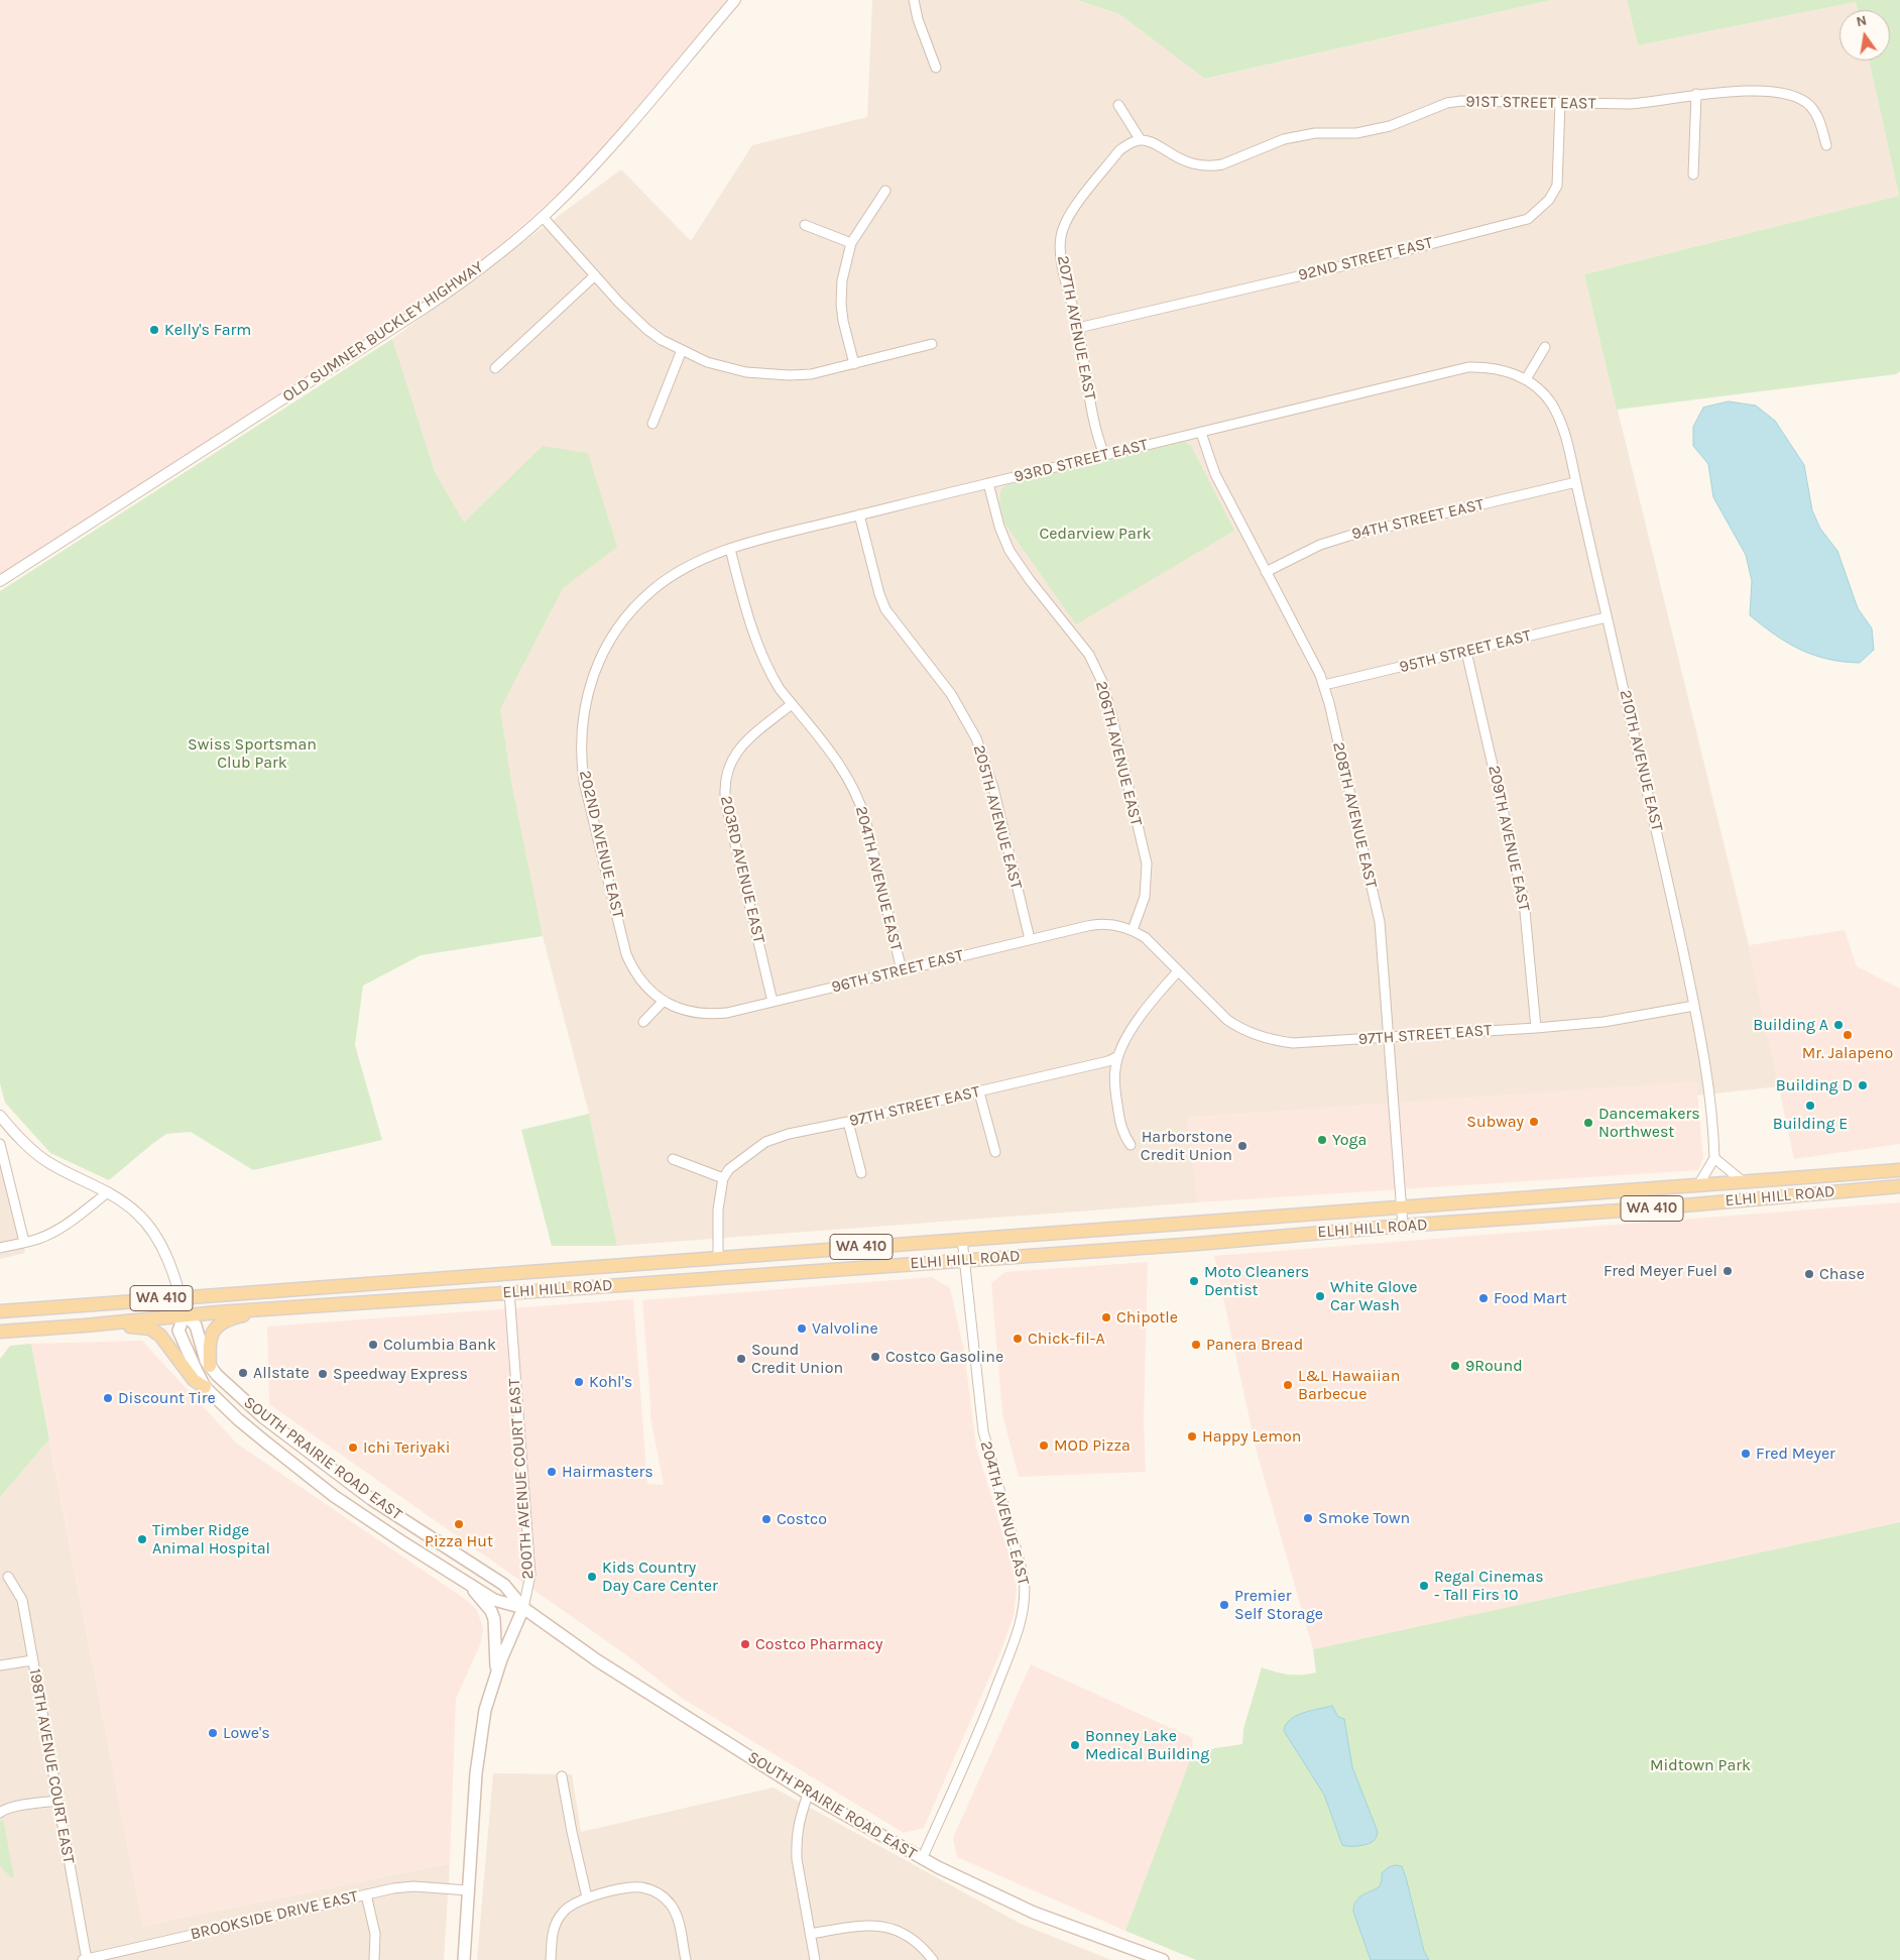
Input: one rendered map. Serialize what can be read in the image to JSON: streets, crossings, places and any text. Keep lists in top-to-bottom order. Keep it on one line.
{"streets":{"main road":["ELHI HILL ROAD","WA 410","SOUTH PRAIRIE ROAD EAST","200TH AVENUE COURT EAST"],"street":["91ST STREET EAST","92ND STREET EAST","207TH AVENUE EAST","OLD SUMNER BUCKLEY HIGHWAY","93RD STREET EAST","94TH STREET EAST","95TH STREET EAST","206TH AVENUE EAST","210TH AVENUE EAST","208TH AVENUE EAST","205TH AVENUE EAST","209TH AVENUE EAST","202ND AVENUE EAST","203RD AVENUE EAST","204TH AVENUE EAST","96TH STREET EAST","97TH STREET EAST","198TH AVENUE COURT EAST","BROOKSIDE DRIVE EAST"]},"crossings":[["91ST STREET EAST","92ND STREET EAST"],["91ST STREET EAST","207TH AVENUE EAST"],["92ND STREET EAST","207TH AVENUE EAST"],["207TH AVENUE EAST","93RD STREET EAST"],["93RD STREET EAST","206TH AVENUE EAST"],["93RD STREET EAST","210TH AVENUE EAST"],["93RD STREET EAST","208TH AVENUE EAST"],["93RD STREET EAST","205TH AVENUE EAST"],["93RD STREET EAST","202ND AVENUE EAST"],["93RD STREET EAST","204TH AVENUE EAST"],["94TH STREET EAST","210TH AVENUE EAST"],["94TH STREET EAST","208TH AVENUE EAST"],["95TH STREET EAST","210TH AVENUE EAST"],["95TH STREET EAST","208TH AVENUE EAST"],["95TH STREET EAST","209TH AVENUE EAST"],["206TH AVENUE EAST","96TH STREET EAST"],["210TH AVENUE EAST","97TH STREET EAST"],["208TH AVENUE EAST","97TH STREET EAST"],["208TH AVENUE EAST","ELHI HILL ROAD"],["205TH AVENUE EAST","96TH STREET EAST"],["209TH AVENUE EAST","97TH STREET EAST"],["202ND AVENUE EAST","96TH STREET EAST"],["203RD AVENUE EAST","204TH AVENUE EAST"],["203RD AVENUE EAST","96TH STREET EAST"],["204TH AVENUE EAST","96TH STREET EAST"],["204TH AVENUE EAST","ELHI HILL ROAD"],["204TH AVENUE EAST","SOUTH PRAIRIE ROAD EAST"],["ELHI HILL ROAD","SOUTH PRAIRIE ROAD EAST"],["ELHI HILL ROAD","200TH AVENUE COURT EAST"],["SOUTH PRAIRIE ROAD EAST","200TH AVENUE COURT EAST"],["200TH AVENUE COURT EAST","BROOKSIDE DRIVE EAST"],["198TH AVENUE COURT EAST","BROOKSIDE DRIVE EAST"]],"parks":["Cedarview Park","Swiss Sportsman Club Park","Midtown Park"],"places":["Kelly's Farm","Building A","Mr. Jalapeno","Building D","Building E","Subway","Dancemakers Northwest","Yoga","Harborstone Credit Union","Fred Meyer Fuel","Chase","Moto Cleaners Dentist","White Glove Car Wash","Food Mart","Chipotle","Valvoline","Chick-fil-A","Columbia Bank","Panera Bread","Costco Gasoline","Sound Credit Union","9Round","Allstate","Speedway Express","Kohl's","L&L Hawaiian Barbecue","Discount Tire","Happy Lemon","MOD Pizza","Ichi Teriyaki","Fred Meyer","Hairmasters","Smoke Town","Costco","Pizza Hut","Timber Ridge Animal Hospital","Kids Country Day Care Center","Regal Cinemas - Tall Firs 10","Premier Self Storage","Costco Pharmacy","Lowe's","Bonney Lake Medical Building"],"north":"top"}
